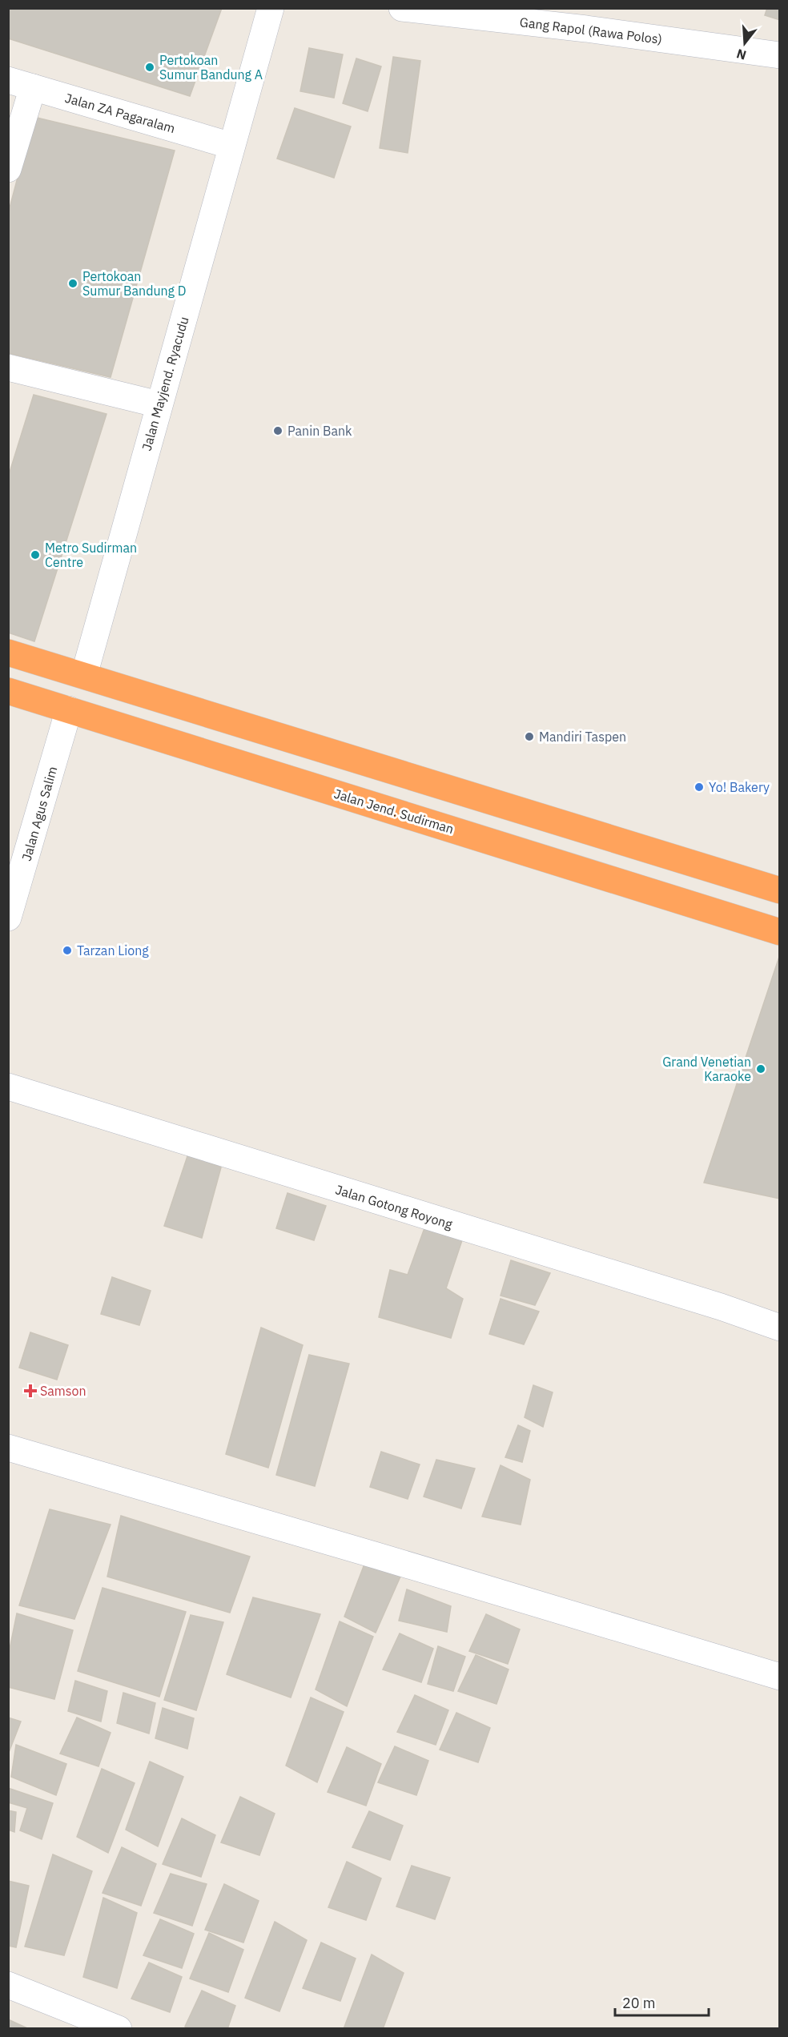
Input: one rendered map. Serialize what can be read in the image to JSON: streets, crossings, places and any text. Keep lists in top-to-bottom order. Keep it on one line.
{"streets":{"highway":["Jalan Jend. Sudirman"],"street":["Gang Rapol (Rawa Polos)","Jalan ZA Pagaralam","Jalan Mayjend. Ryacudu","Jalan Agus Salim","Jalan Gotong Royong"]},"crossings":[["Jalan ZA Pagaralam","Jalan Mayjend. Ryacudu"],["Jalan Jend. Sudirman","Jalan Agus Salim"]],"places":{"other":["Pertokoan Sumur Bandung A","Pertokoan Sumur Bandung D","Panin Bank","Metro Sudirman Centre","Mandiri Taspen","Yo! Bakery","Tarzan Liong","Grand Venetian Karaoke"],"health":["Samson"]},"scale_bar":"20 m","north":"bottom"}
